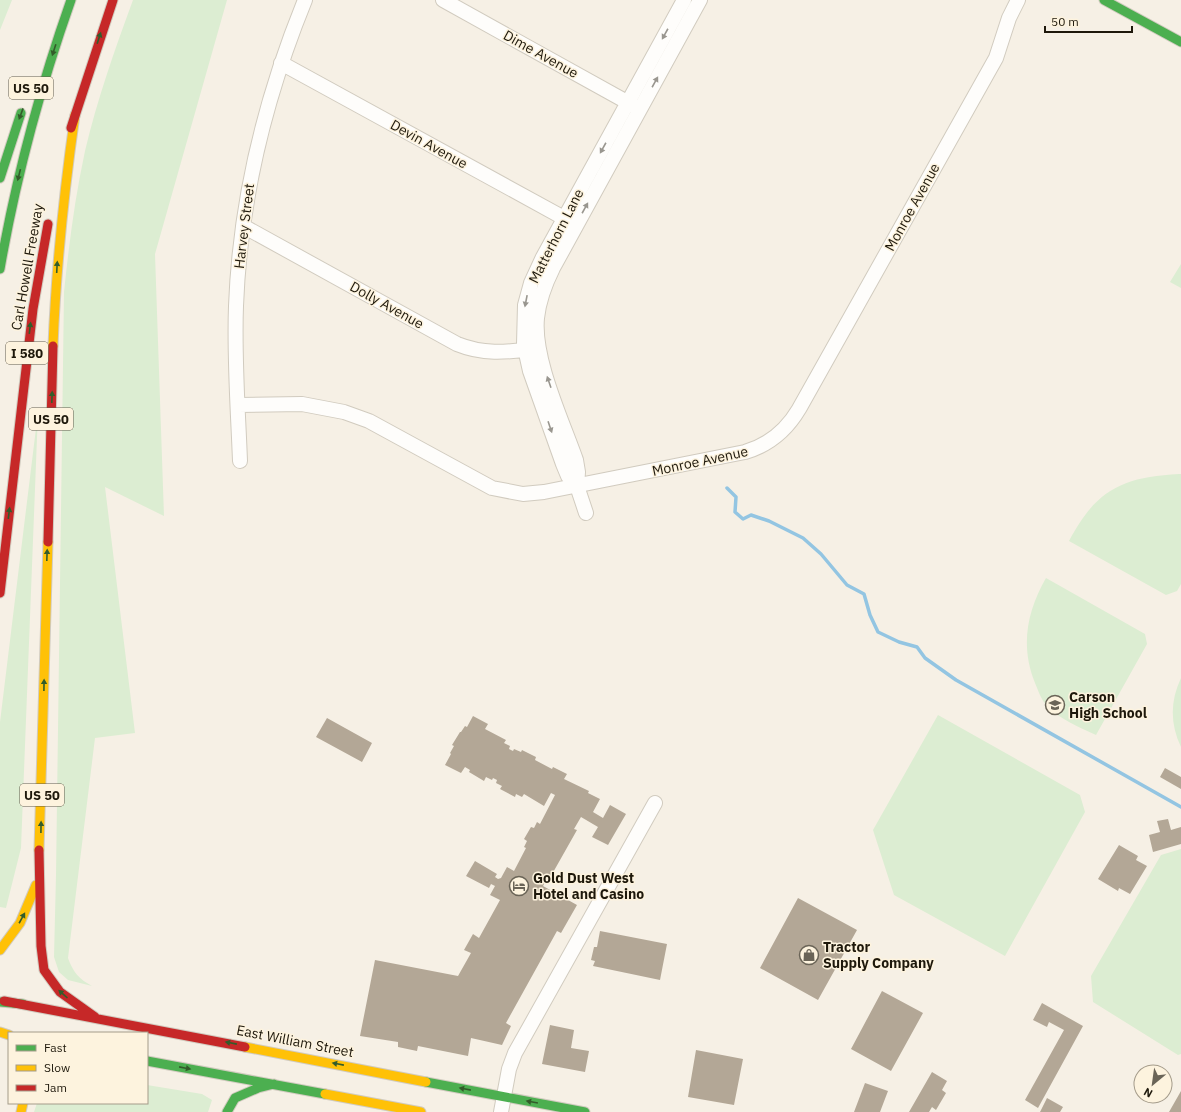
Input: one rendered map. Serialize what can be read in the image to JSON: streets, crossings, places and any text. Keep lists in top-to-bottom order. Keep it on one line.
{"streets":{"main road":["US 50","Carl Howell Freeway","I 580","East William Street"],"street":["Dime Avenue","Devin Avenue","Monroe Avenue","Harvey Street","Matterhorn Lane","Dolly Avenue"]},"crossings":[["Dime Avenue","Matterhorn Lane"],["US 50","Carl Howell Freeway"],["Devin Avenue","Harvey Street"],["Devin Avenue","Matterhorn Lane"],["Monroe Avenue","Harvey Street"],["Monroe Avenue","Matterhorn Lane"],["Harvey Street","Dolly Avenue"],["Matterhorn Lane","Dolly Avenue"]],"places":{"school or university":["Carson High School"],"hotel":["Gold Dust West Hotel and Casino"],"shop":["Tractor Supply Company"]},"legend":["Fast","Slow","Jam"],"scale_bar":"50 m","north":"bottom left"}
